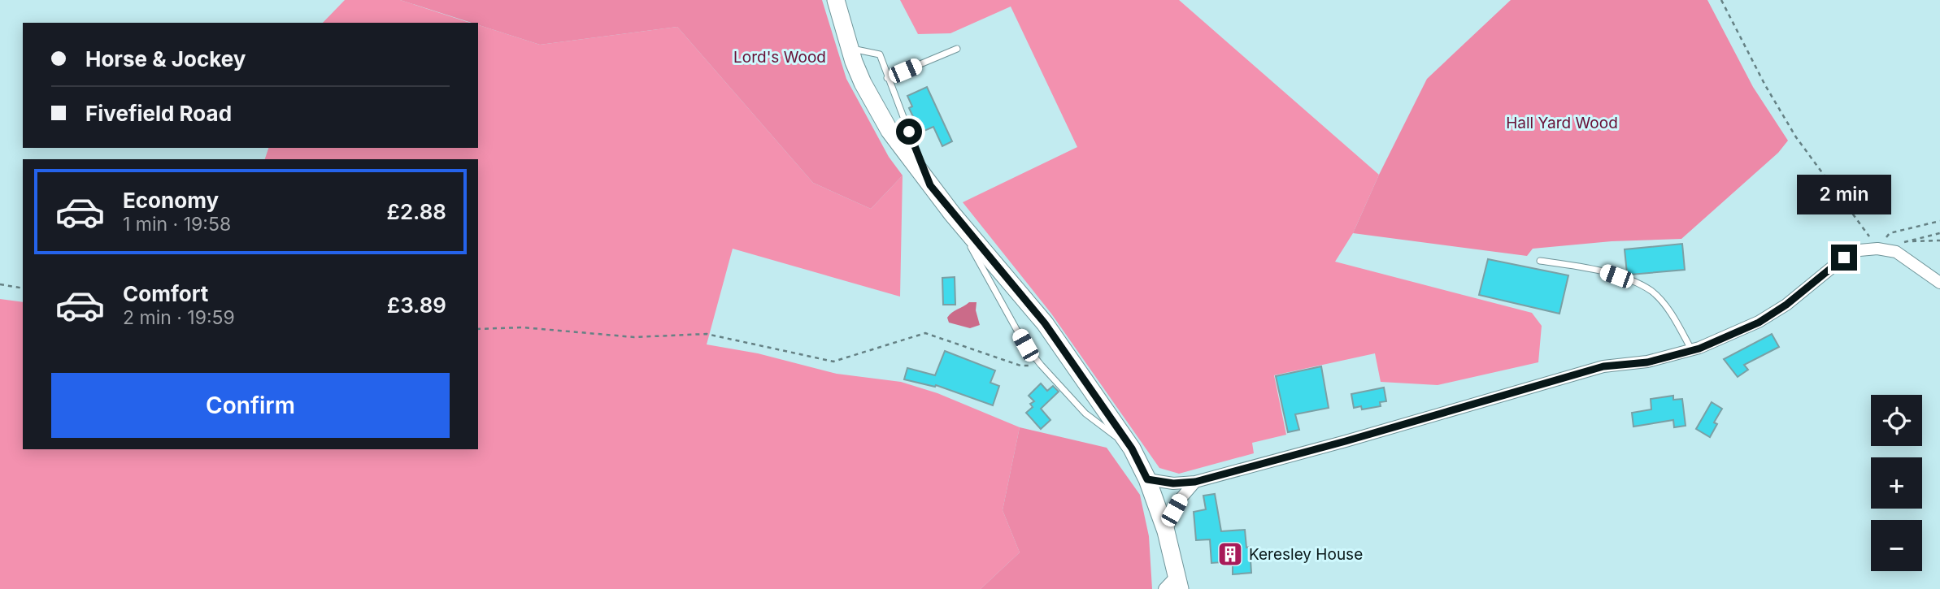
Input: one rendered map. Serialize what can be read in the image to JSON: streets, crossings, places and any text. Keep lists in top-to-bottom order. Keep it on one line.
{"parks":["Lord's Wood","Hall Yard Wood"],"places":{"building":["Keresley House"]},"page":{"banner":["Horse & Jockey","Fivefield Road"],"list":[{"name":"Economy","note":"1 min · 19:58","value":"£2.88"},{"name":"Comfort","note":"2 min · 19:59","value":"£3.89"}],"bubble":"2 min","buttons":"Confirm","map_buttons":["+","−"]}}
